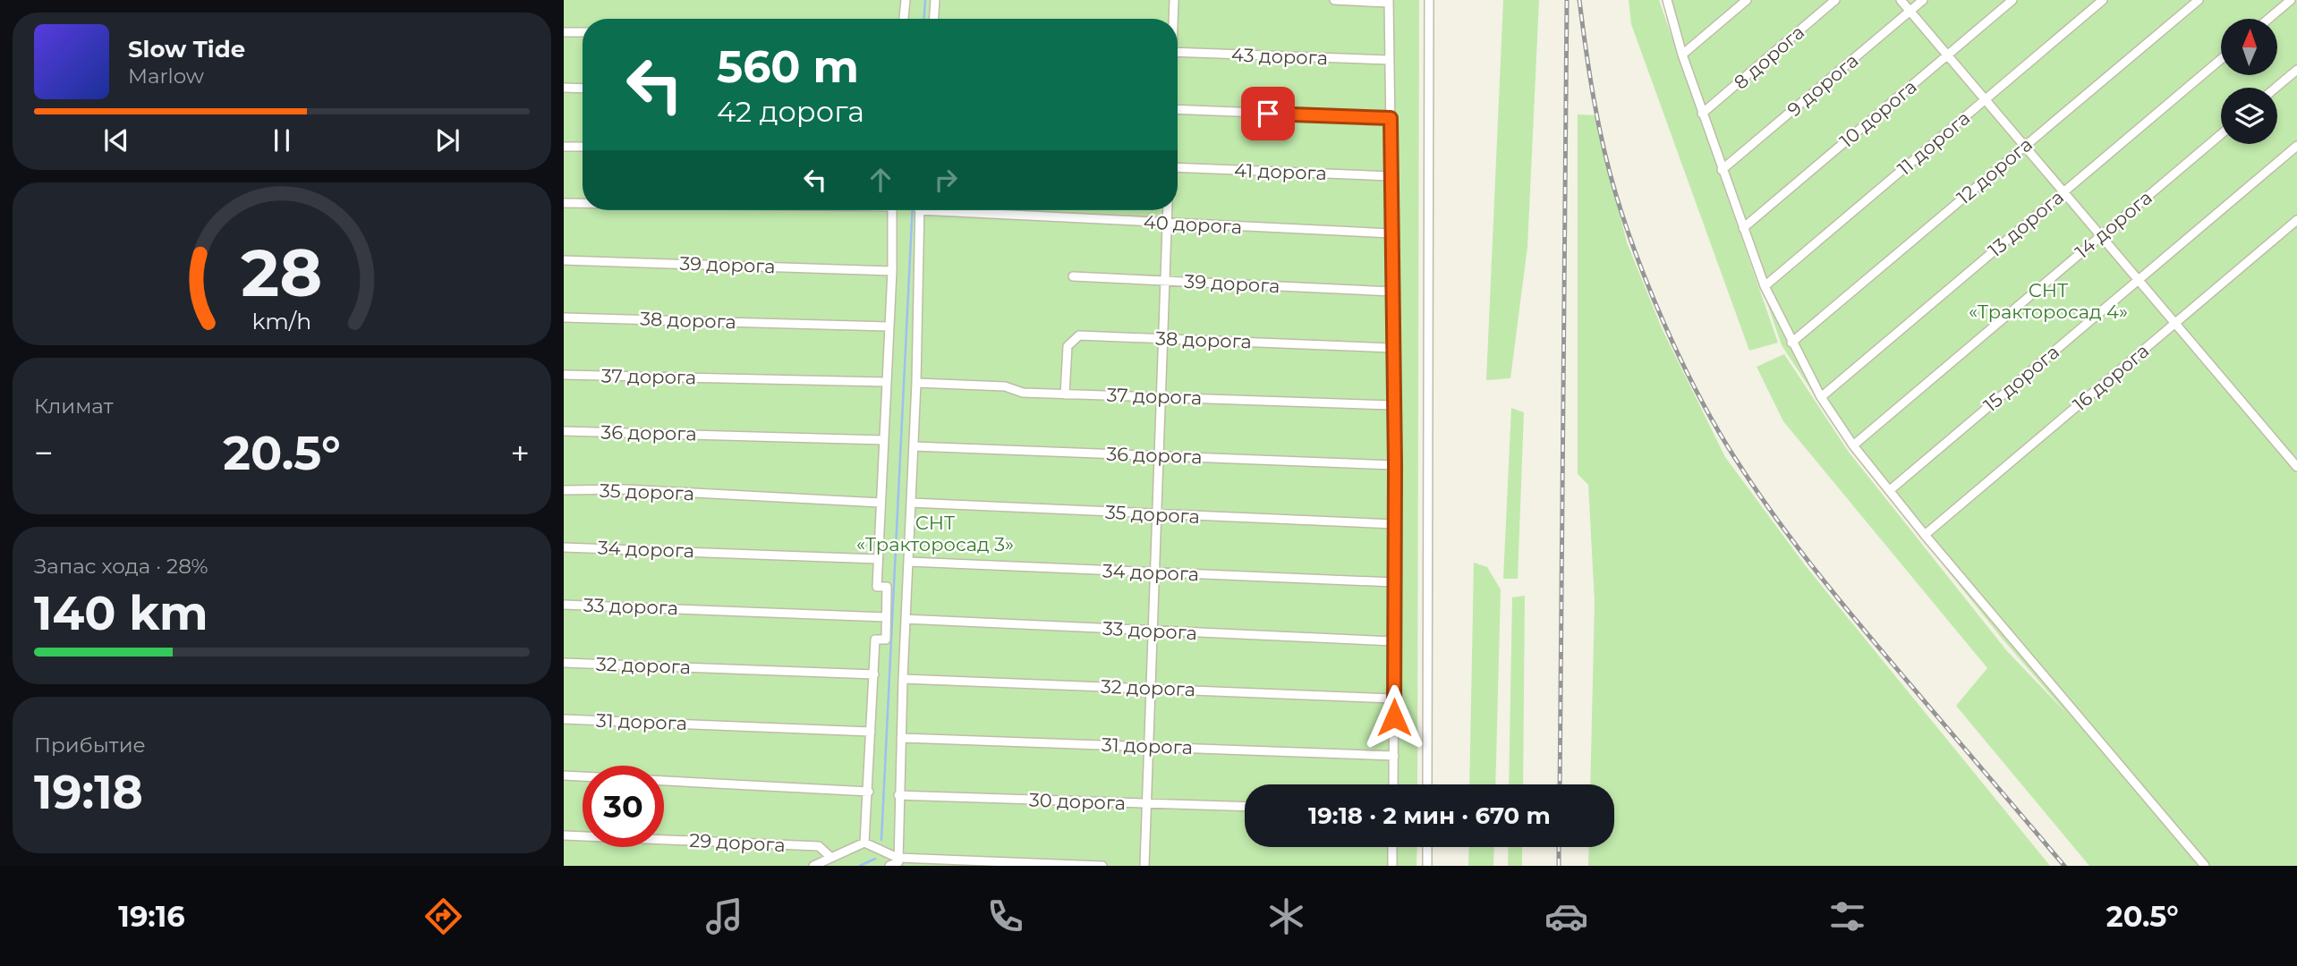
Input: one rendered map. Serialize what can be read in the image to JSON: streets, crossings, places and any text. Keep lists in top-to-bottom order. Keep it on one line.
{"streets":{"street":["43 дорога","8 дорога","9 дорога","10 дорога","11 дорога","12 дорога","41 дорога","13 дорога","40 дорога","14 дорога","39 дорога","38 дорога","37 дорога","16 дорога","15 дорога","36 дорога","35 дорога","34 дорога","33 дорога","32 дорога","31 дорога","30 дорога","29 дорога"]},"crossings":[["38 дорога","37 дорога"]],"parks":["СНТ «Тракторосад 4»","СНТ «Тракторосад 3»"],"north":"top","page":{"turn":["560 m","42 дорога"],"song":["Slow Tide","Marlow"],"tile":["Климат",["Запас хода · 28%","140 km"],["Прибытие","19:18"]],"heat":["−","20.5°","+"],"limit":"30","trip":"19:18 · 2 мин · 670 m","tabs":["19:16","20.5°"],"gauge":["28","km/h"]}}
